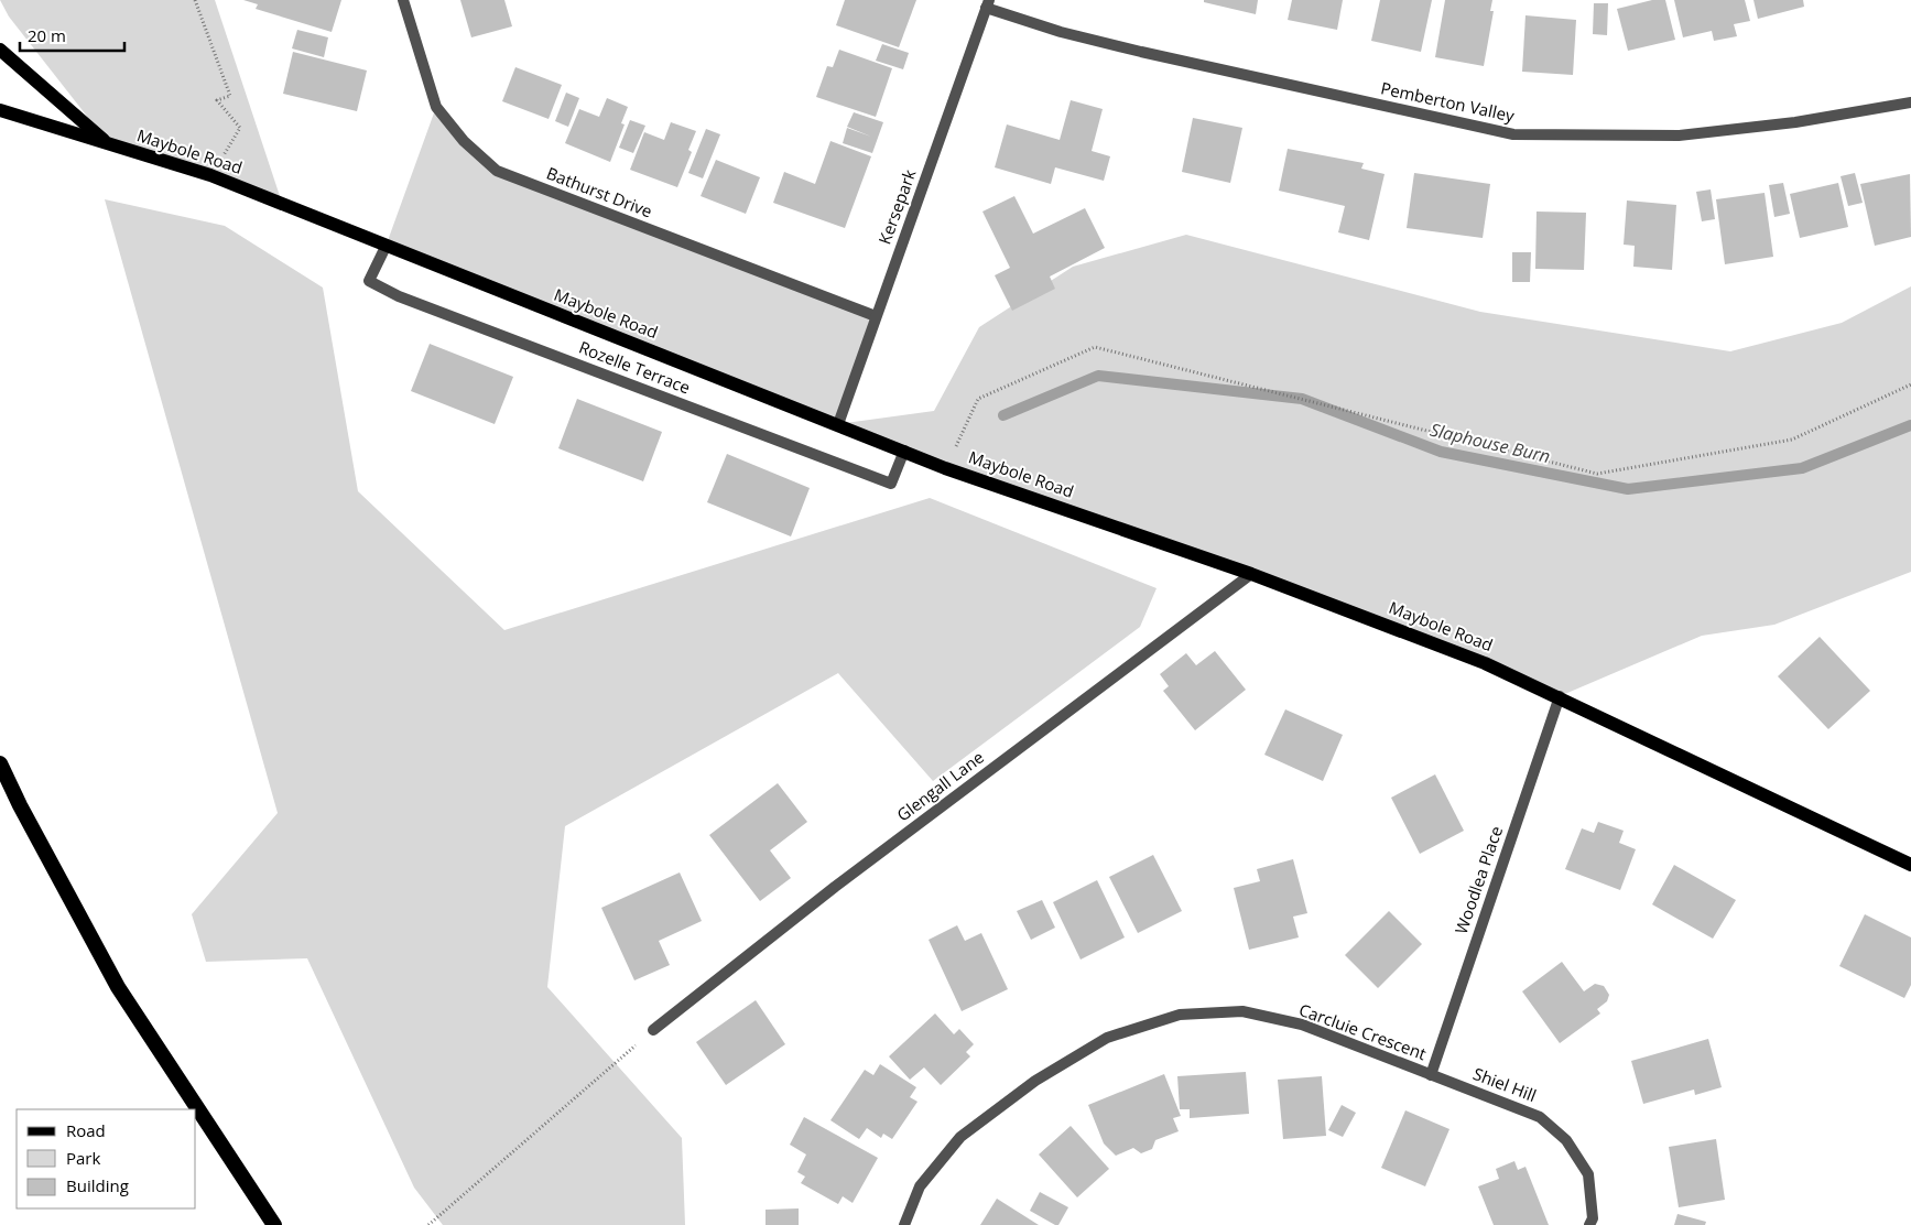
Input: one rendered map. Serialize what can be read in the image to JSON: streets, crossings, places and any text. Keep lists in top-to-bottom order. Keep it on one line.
{"streets":{"main road":["Maybole Road"],"street":["Pemberton Valley","Bathurst Drive","Kersepark","Rozelle Terrace","Glengall Lane","Woodlea Place","Carcluie Crescent","Shiel Hill"]},"crossings":[["Pemberton Valley","Kersepark"],["Maybole Road","Kersepark"],["Maybole Road","Rozelle Terrace"],["Maybole Road","Glengall Lane"],["Maybole Road","Woodlea Place"],["Bathurst Drive","Kersepark"],["Woodlea Place","Carcluie Crescent"],["Woodlea Place","Shiel Hill"],["Carcluie Crescent","Shiel Hill"]],"water":["Slaphouse Burn"],"legend":["Road","Park","Building"],"scale_bar":"20 m"}
